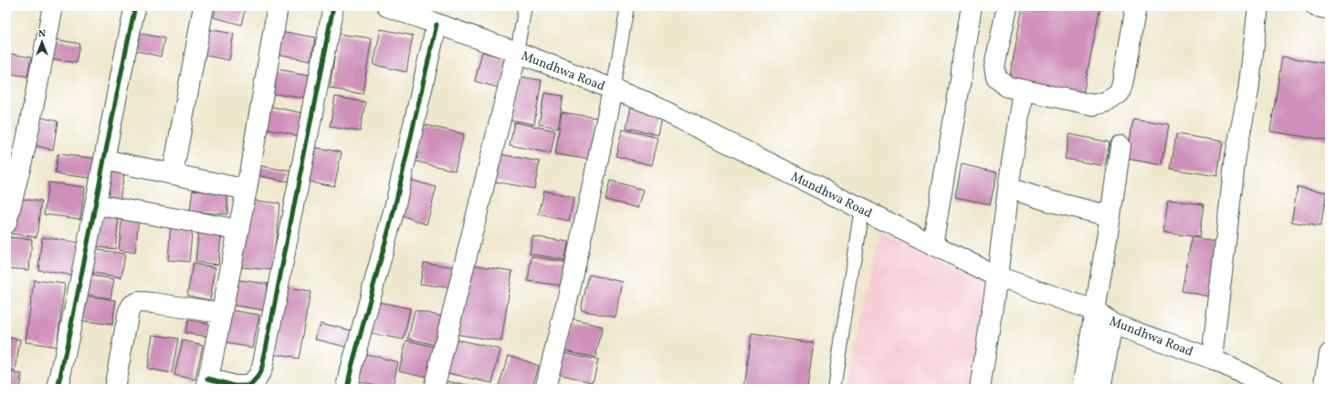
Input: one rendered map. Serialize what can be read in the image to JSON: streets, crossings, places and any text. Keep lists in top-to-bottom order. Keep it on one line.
{"streets":{"street":["Mundhwa Road"]},"north":"top"}
